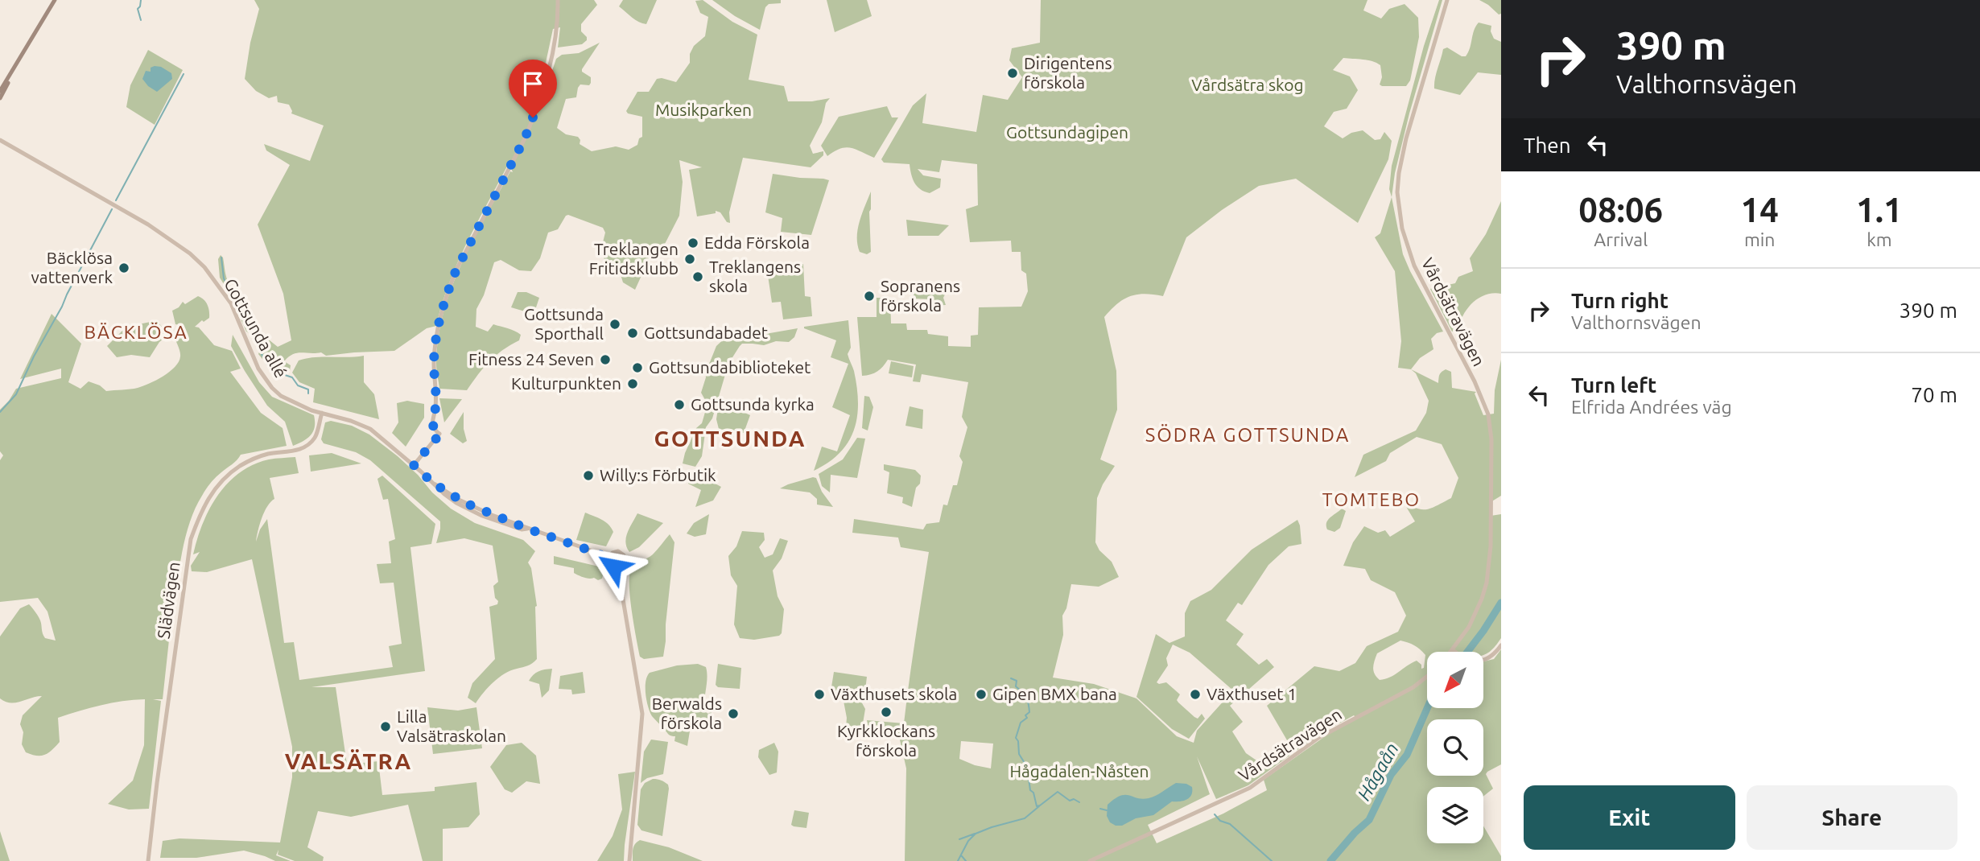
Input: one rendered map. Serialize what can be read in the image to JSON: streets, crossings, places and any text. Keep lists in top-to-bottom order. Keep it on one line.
{"streets":{"street":["Vårdsätravägen","Gottsunda allé","Slädvägen"]},"crossings":[["Gottsunda allé","Slädvägen"]],"districts":["BÄCKLÖSA","SÖDRA GOTTSUNDA","GOTTSUNDA","TOMTEBO","VALSÄTRA"],"water":["Hågaån"],"parks":["Vårdsätra skog","Musikparken","Gottsundagipen","Hågadalen-Nåsten"],"places":["Dirigentens förskola","Edda Förskola","Treklangen Fritidsklubb","Bäcklösa vattenverk","Treklangens skola","Sopranens förskola","Gottsunda Sporthall","Gottsundabadet","Fitness 24 Seven","Gottsundabiblioteket","Kulturpunkten","Gottsunda kyrka","Willy:s Förbutik","Växthusets skola","Gipen BMX bana","Växthuset 1","Kyrkklockans förskola","Berwalds förskola","Lilla Valsätraskolan"],"north":"bottom left","page":{"turn":["390 m","Valthornsvägen"],"then":"Then","eta":["08:06","Arrival","14","min","1.1","km"],"list":[{"name":"Turn right","note":"Valthornsvägen","value":"390 m"},{"name":"Turn left","note":"Elfrida Andrées väg","value":"70 m"}],"buttons":["Exit","Share"]}}
